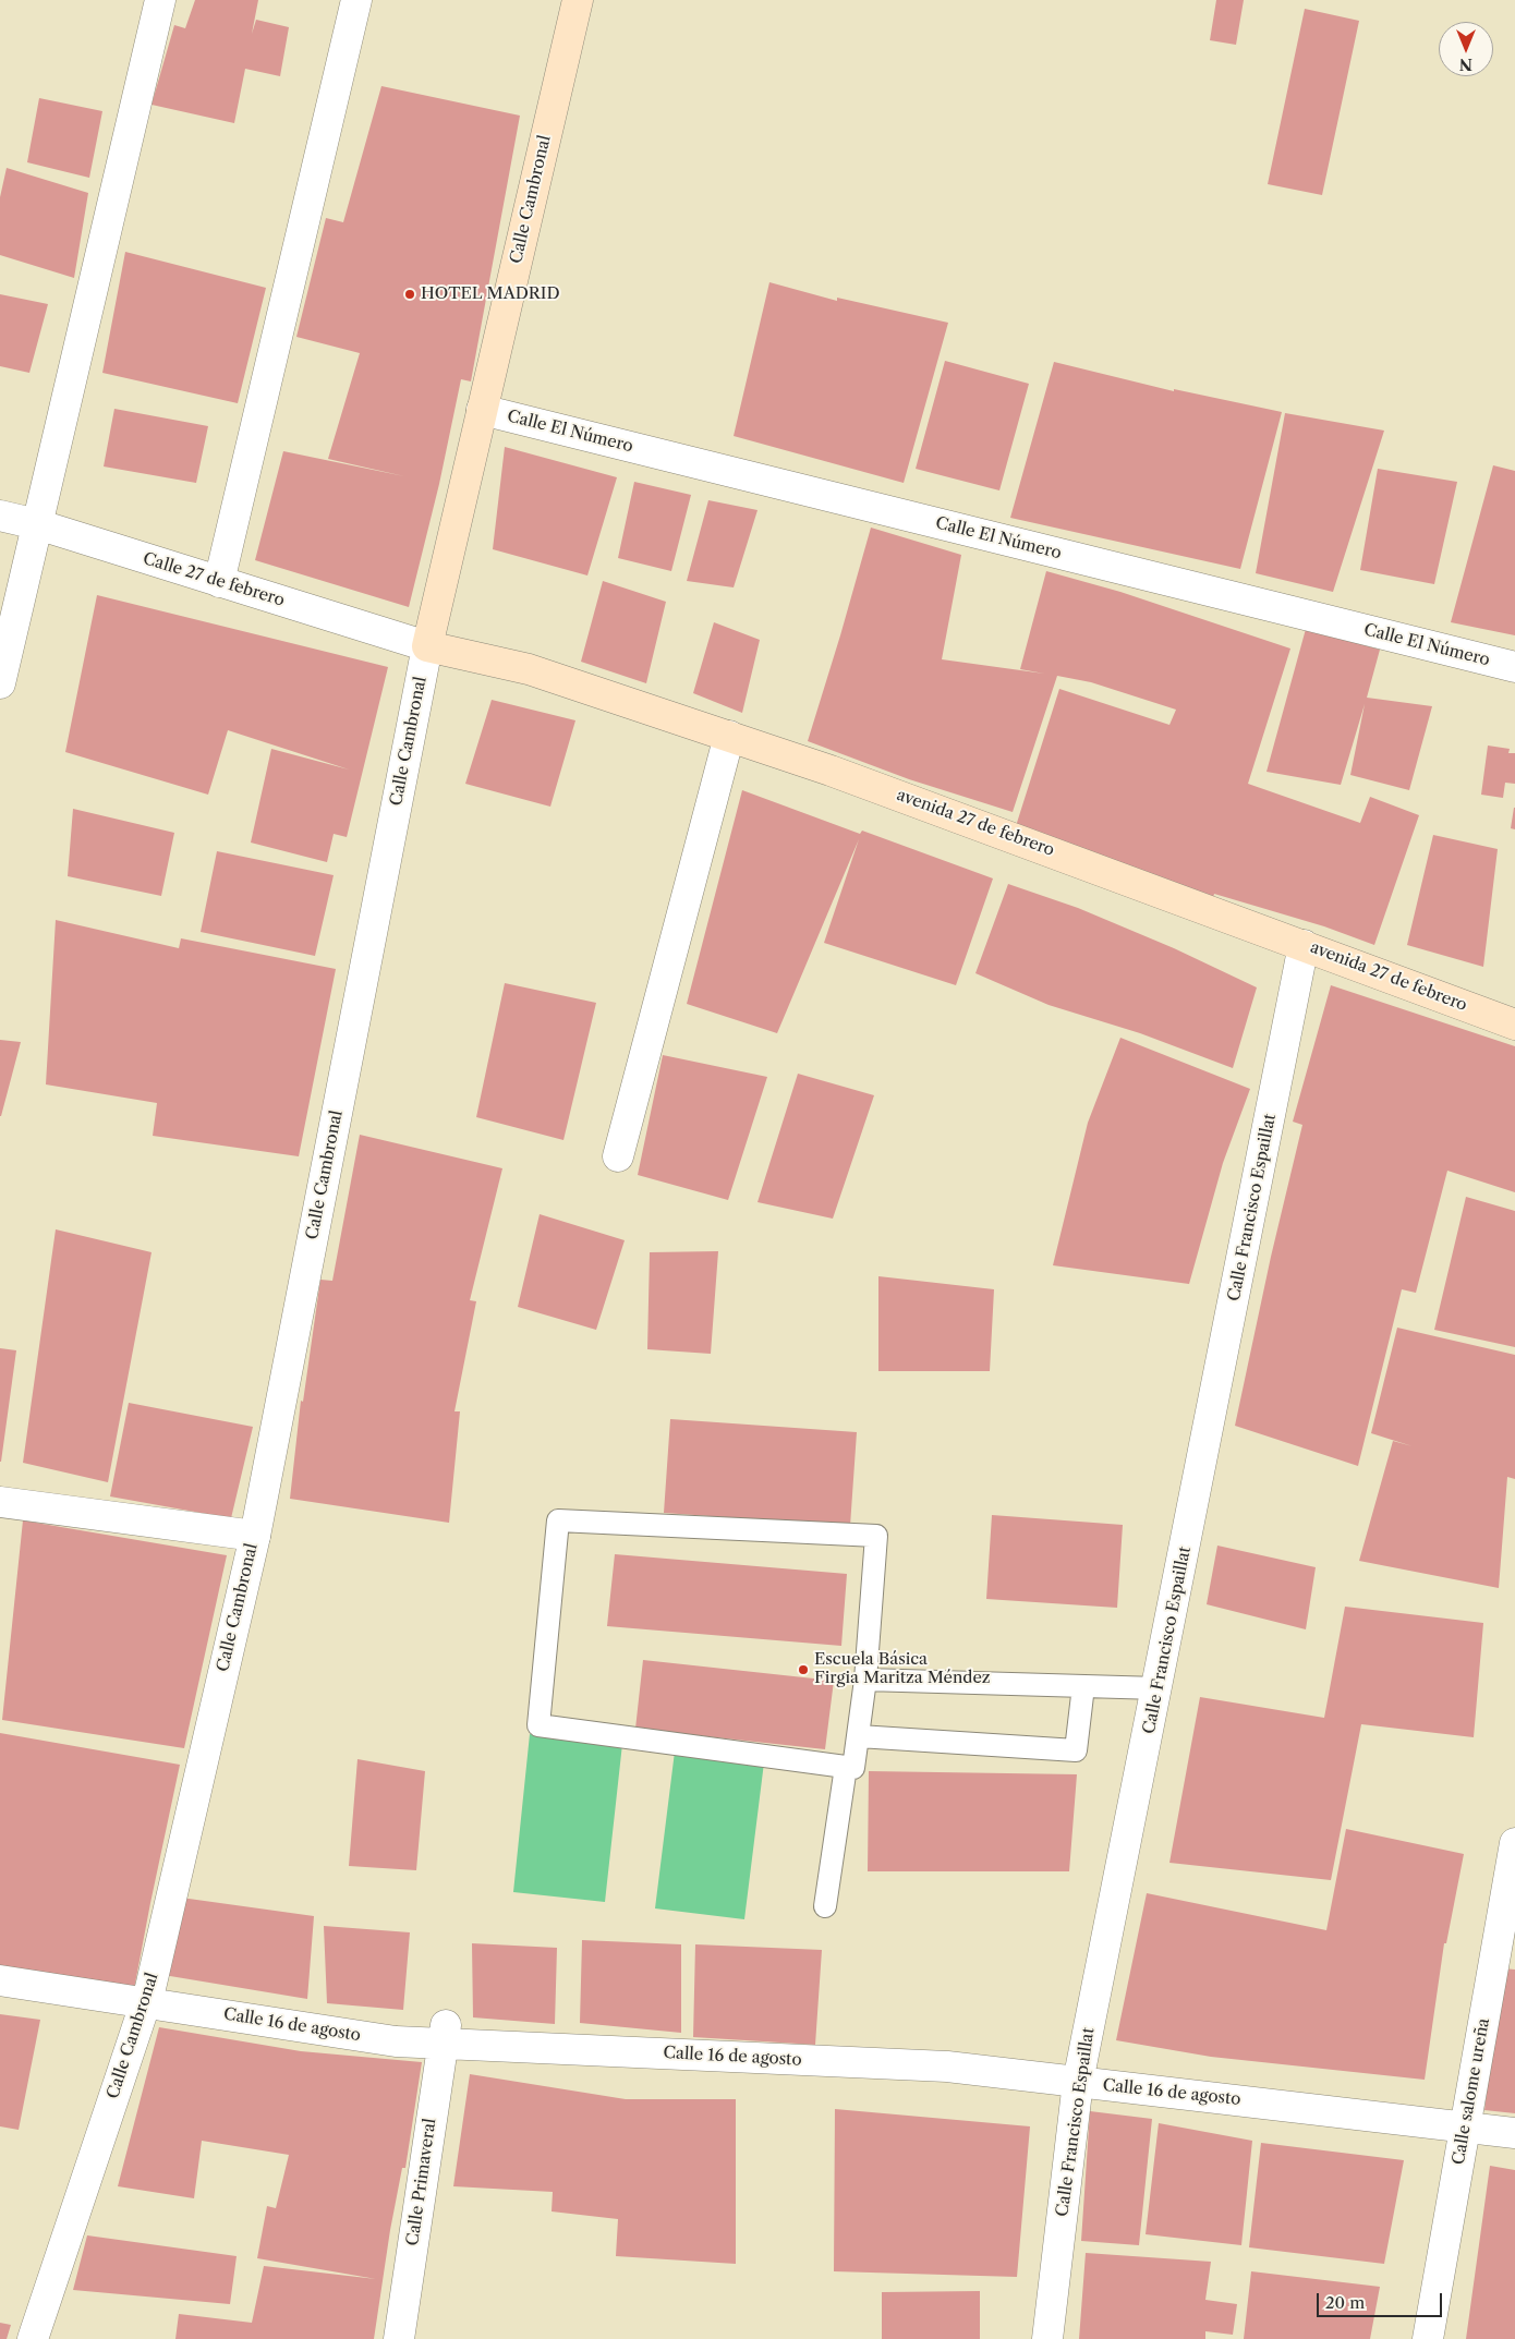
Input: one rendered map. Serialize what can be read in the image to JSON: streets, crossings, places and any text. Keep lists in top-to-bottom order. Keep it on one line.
{"streets":{"main road":["Calle Cambronal","avenida 27 de febrero"],"street":["Calle El Número","Calle 27 de febrero","Calle Francisco Espaillat","Calle 16 de agosto","Calle salome ureña","Calle Primaveral"]},"crossings":[["Calle Cambronal","Calle El Número"],["Calle Cambronal","Calle 27 de febrero"],["Calle Cambronal","avenida 27 de febrero"],["Calle Cambronal","Calle 16 de agosto"],["Calle 27 de febrero","avenida 27 de febrero"],["avenida 27 de febrero","Calle Francisco Espaillat"],["Calle Francisco Espaillat","Calle 16 de agosto"],["Calle 16 de agosto","Calle salome ureña"],["Calle 16 de agosto","Calle Primaveral"]],"places":["HOTEL MADRID","Escuela Básica Firgia Maritza Méndez"],"scale_bar":"20 m","north":"bottom"}
